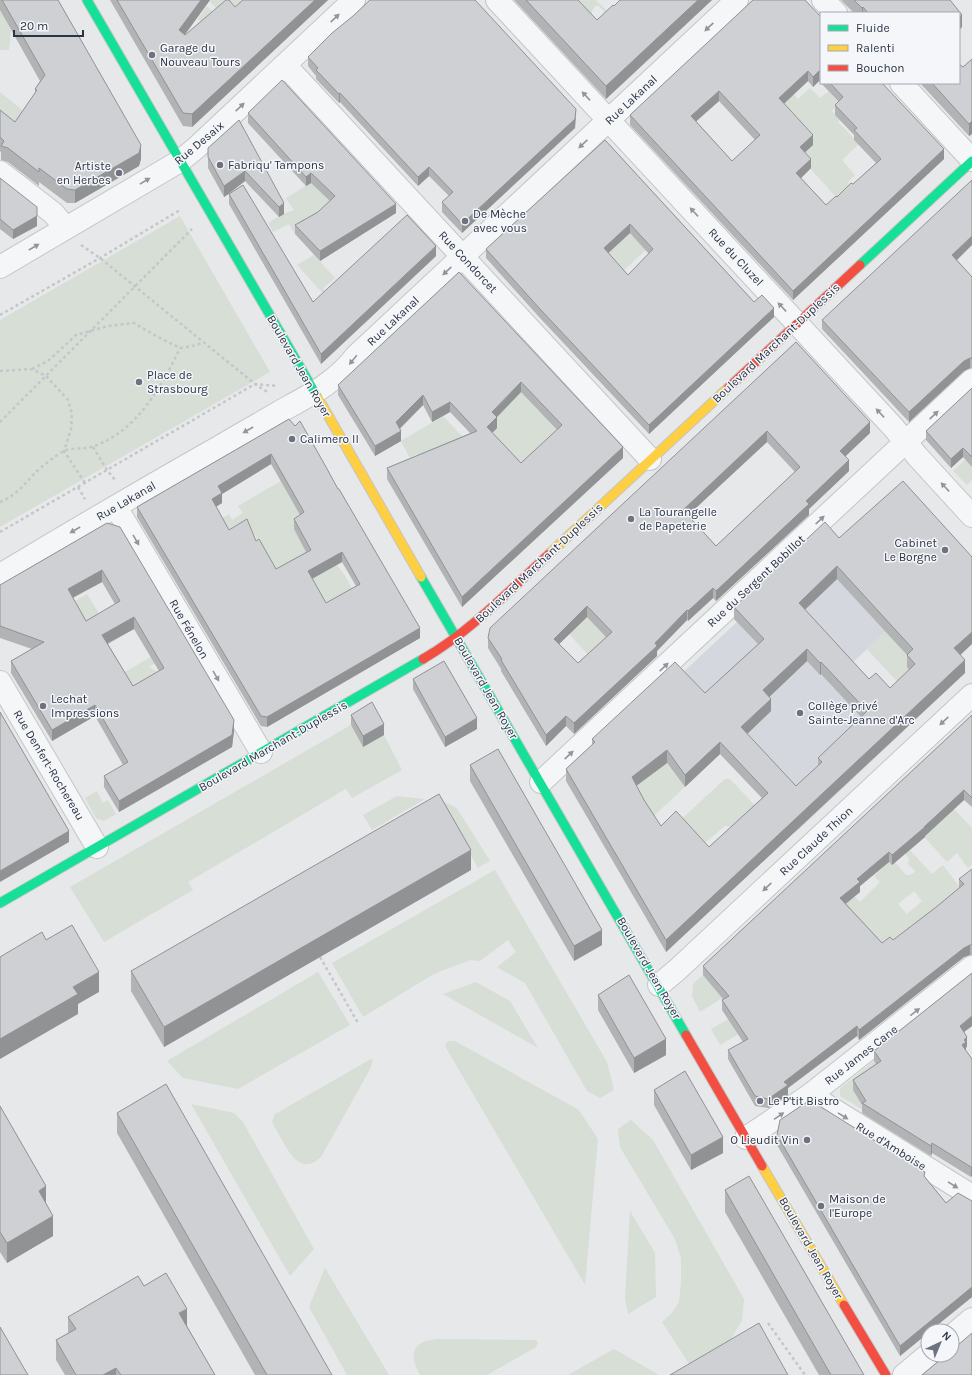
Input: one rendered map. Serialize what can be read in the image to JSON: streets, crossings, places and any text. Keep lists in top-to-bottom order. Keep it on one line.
{"streets":{"street":["Rue Lakanal","Rue Desaix","Rue du Cluzel","Rue Condorcet","Boulevard Marchant-Duplessis","Boulevard Jean Royer","Rue du Sergent Bobillot","Rue Fénelon","Rue Denfert-Rochereau","Rue Claude Thion","Rue James Cane","Rue d'Amboise"]},"crossings":[["Rue Lakanal","Rue du Cluzel"],["Rue Lakanal","Rue Condorcet"],["Rue Lakanal","Boulevard Jean Royer"],["Rue Lakanal","Rue Fénelon"],["Rue Desaix","Rue Condorcet"],["Rue Desaix","Boulevard Jean Royer"],["Rue du Cluzel","Boulevard Marchant-Duplessis"],["Rue du Cluzel","Rue du Sergent Bobillot"],["Rue Condorcet","Boulevard Marchant-Duplessis"],["Boulevard Marchant-Duplessis","Boulevard Jean Royer"],["Boulevard Marchant-Duplessis","Rue Fénelon"],["Boulevard Marchant-Duplessis","Rue Denfert-Rochereau"],["Boulevard Jean Royer","Rue du Sergent Bobillot"],["Boulevard Jean Royer","Rue Claude Thion"],["Boulevard Jean Royer","Rue James Cane"],["Rue James Cane","Rue d'Amboise"]],"one_way":["Rue Lakanal","Rue Desaix","Rue du Cluzel","Rue du Sergent Bobillot","Rue Fénelon","Rue Claude Thion","Rue James Cane","Rue d'Amboise"],"places":["Garage du Nouveau Tours","Fabriqu' Tampons","Artiste en Herbes","De Mèche avec vous","Place de Strasbourg","Calimero II","La Tourangelle de Papeterie","Cabinet Le Borgne","Lechat Impressions","Collège privé Sainte-Jeanne d'Arc","Le P'tit Bistro","O Lieudit Vin","Maison de l'Europe"],"legend":["Fluide","Ralenti","Bouchon"],"scale_bar":"20 m","north":"top right"}
